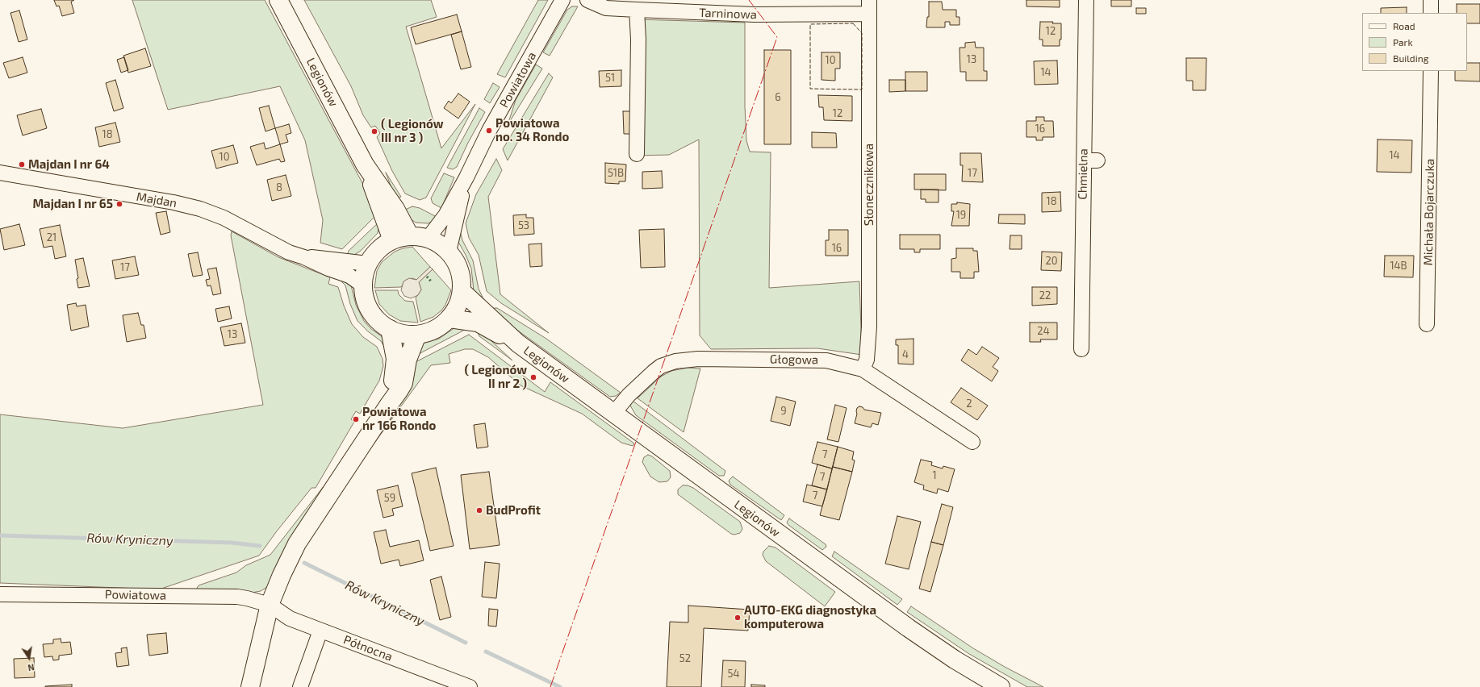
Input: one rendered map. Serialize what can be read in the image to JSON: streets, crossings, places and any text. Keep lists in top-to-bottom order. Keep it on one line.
{"streets":{"main road":["Legionów"],"street":["Tarninowa","Powiatowa","Chmielna","Słonecznikowa","Majdan","Michała Bojarczuka","Głogowa","Północna"]},"crossings":[["Tarninowa","Słonecznikowa"],["Powiatowa","Legionów"],["Powiatowa","Majdan"],["Powiatowa","Północna"],["Legionów","Majdan"],["Legionów","Głogowa"],["Słonecznikowa","Głogowa"]],"water":["Rów Kryniczny"],"places":["Powiatowa no. 34 Rondo","( Legionów III nr 3 )","Majdan I nr 64","Majdan I nr 65","( Legionów II nr 2 )","Powiatowa nr 166 Rondo","BudProfit","AUTO-EKG diagnostyka komputerowa"],"house_numbers":["12","13","10","14","51","6","12","16","18","14","10","51B","17","8","18","19","53","21","16","20","14B","17","22","24","13","4","2","9","7","1","7","7","59","52","54"],"legend":["Road","Park","Building"],"north":"bottom"}
